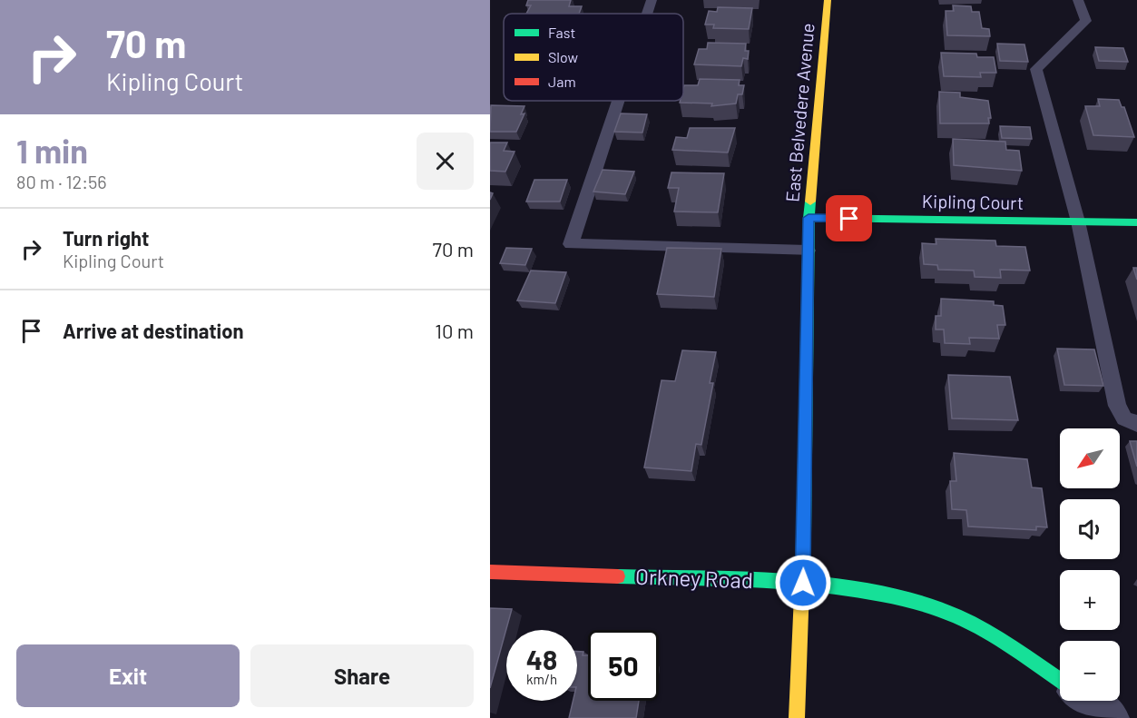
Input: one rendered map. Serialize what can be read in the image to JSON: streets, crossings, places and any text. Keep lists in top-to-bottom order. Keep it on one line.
{"streets":{"main road":["East Belvedere Avenue","Kipling Court","Orkney Road"]},"crossings":[["East Belvedere Avenue","Kipling Court"],["East Belvedere Avenue","Orkney Road"]],"legend":["Fast","Slow","Jam"],"north":"bottom left","page":{"turn":["70 m","Kipling Court"],"heading":["1 min","80 m · 12:56"],"list":[{"name":"Turn right","note":"Kipling Court","value":"70 m"},{"name":"Arrive at destination","value":"10 m"}],"map_buttons":["+","−"],"speed":"48 km/h","limit":"50","buttons":["Exit","Share"]}}
